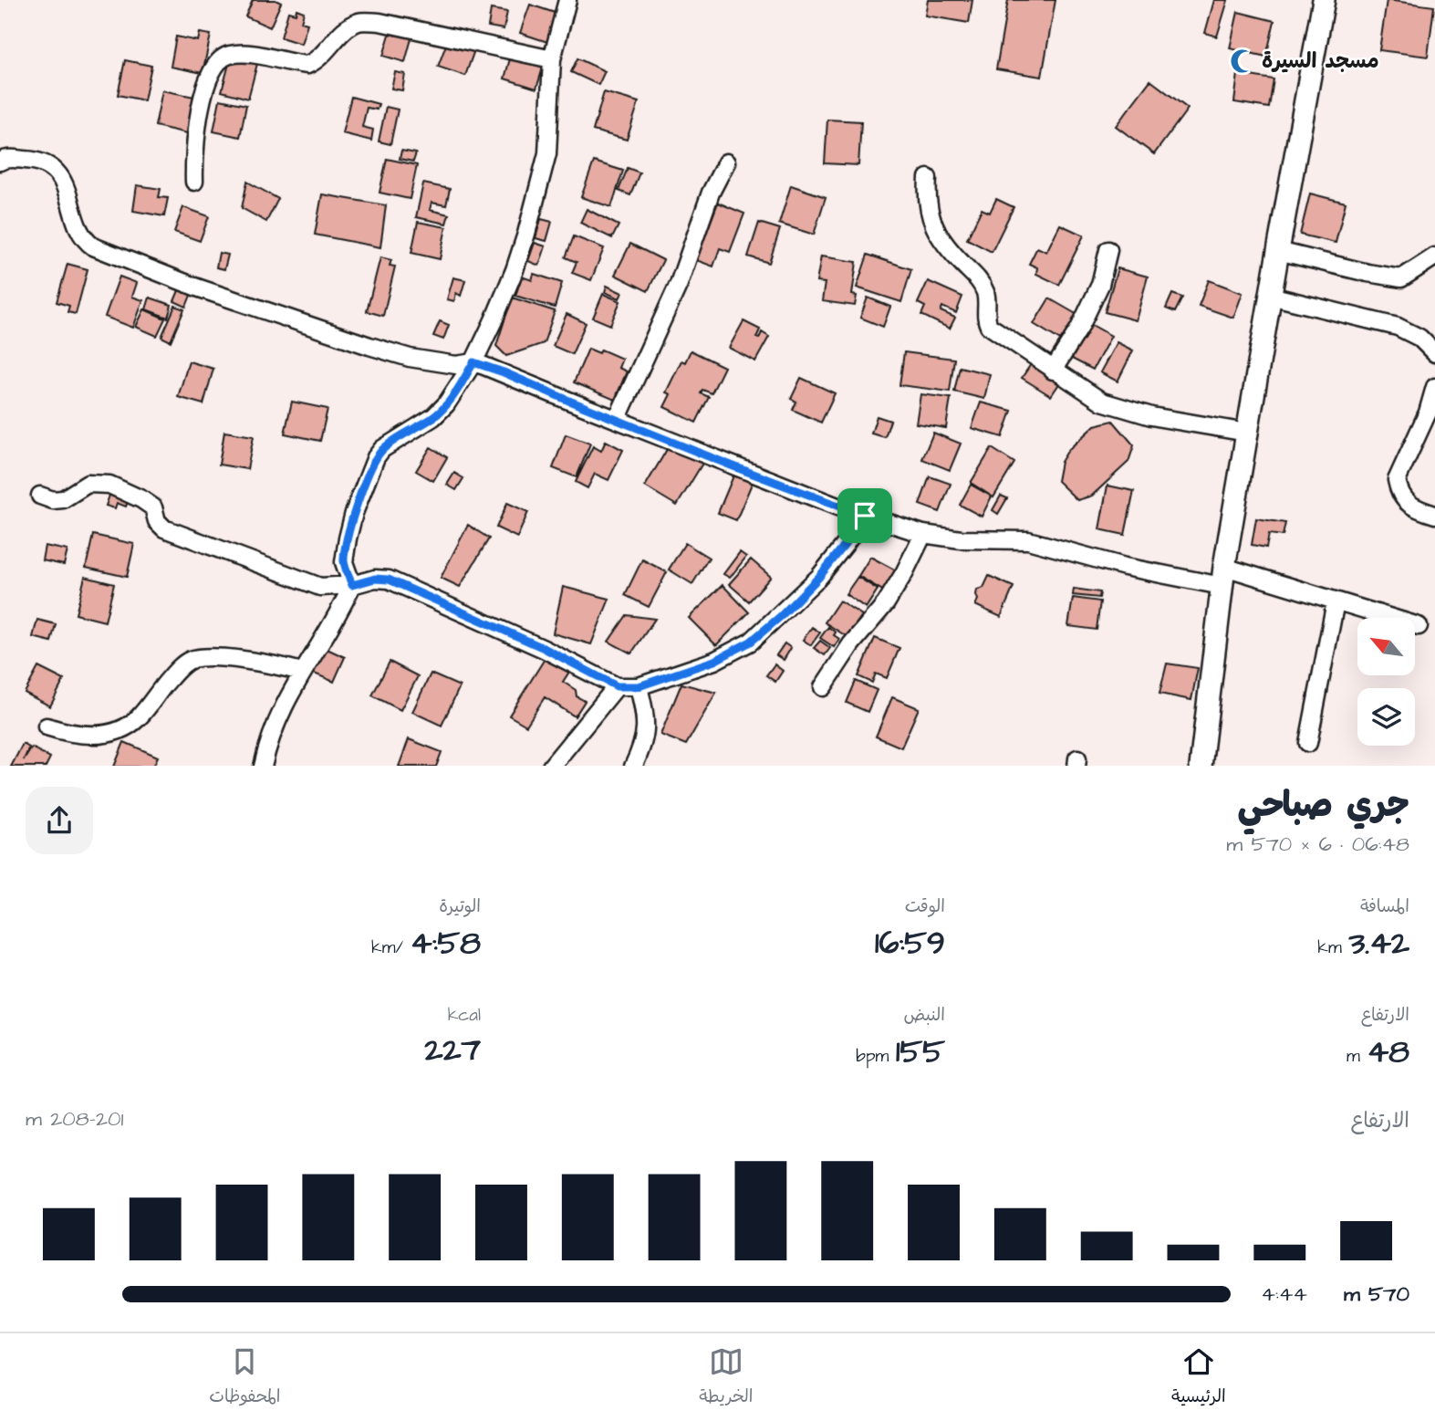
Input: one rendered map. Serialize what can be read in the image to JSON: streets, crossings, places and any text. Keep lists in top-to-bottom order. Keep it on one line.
{"places":{"mosque":["مسجد السيرة"]},"north":"top left","page":{"heading":["جري صباحي","06:48 · 6 × 570 m"],"stats":[["المسافة","3.42 km"],["الوقت","16:59"],["الوتيرة","4:58 /km"],["الارتفاع","48 m"],["النبض","155 bpm"],["kcal","227"]],"chart":["الارتفاع","201–208 m"],"list":[{"name":"570 m","note":"4:44"}],"tabs":["الرئيسية","الخريطة","المحفوظات"]}}
